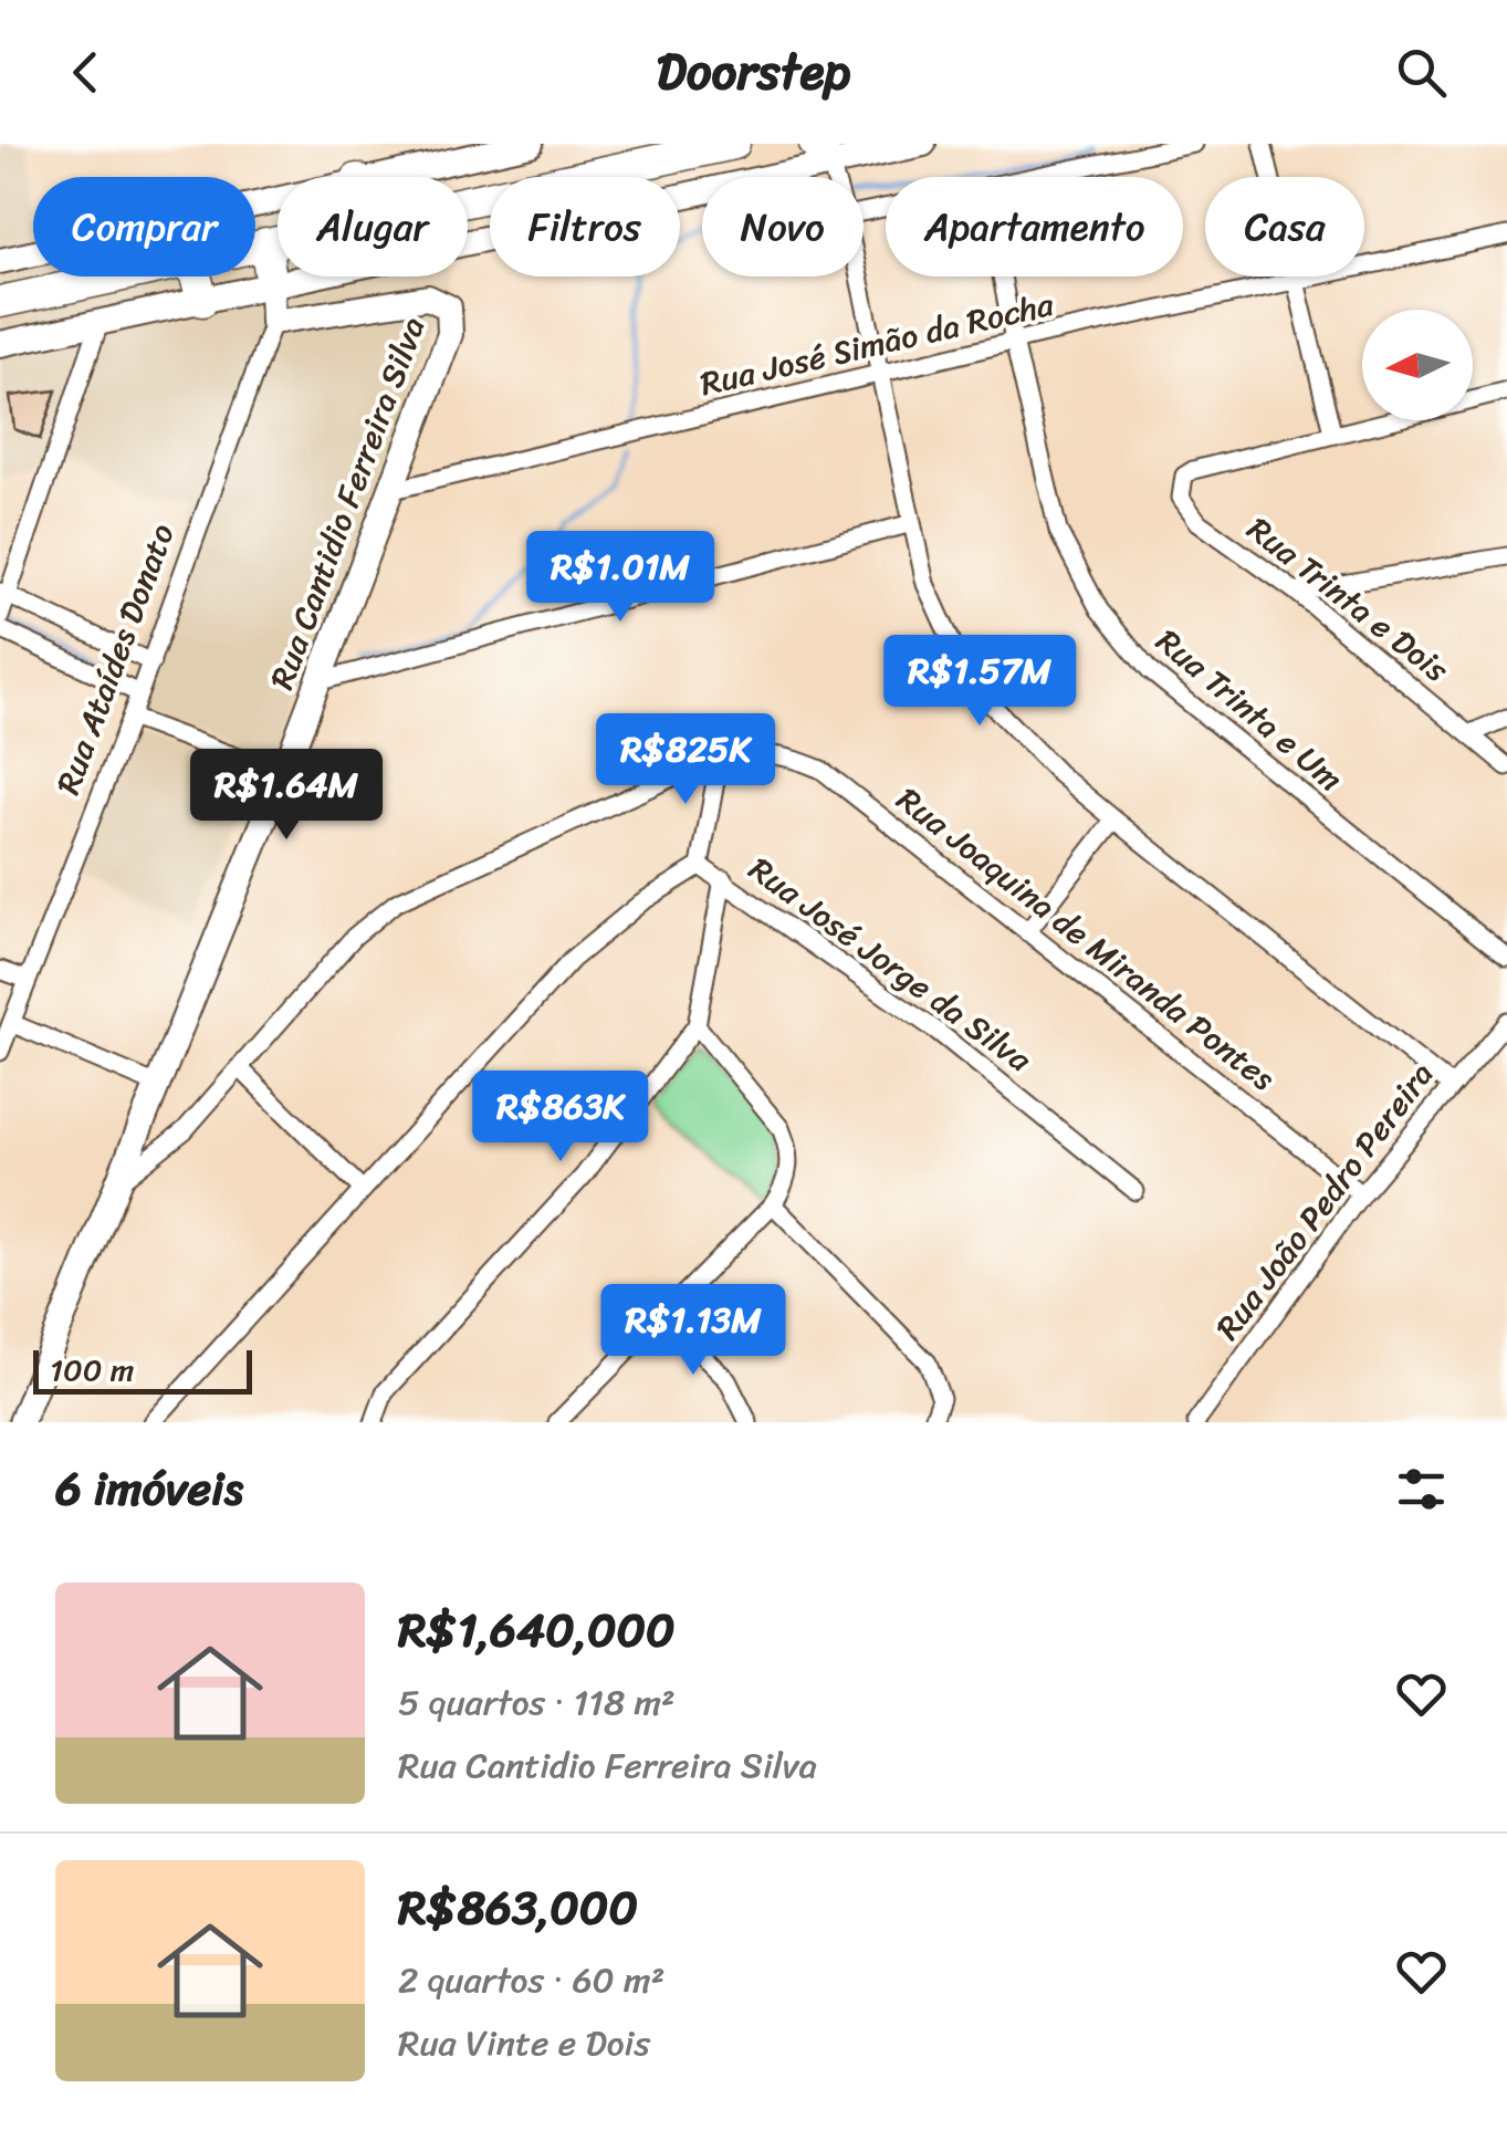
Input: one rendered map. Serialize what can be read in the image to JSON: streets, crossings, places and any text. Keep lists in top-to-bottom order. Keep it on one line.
{"streets":{"street":["Rua José Simão da Rocha","Rua Cantidio Ferreira Silva","Rua Trinta e Dois","Rua Ataídes Donato","Rua Trinta e Um","Rua Joaquina de Miranda Pontes","Rua José Jorge da Silva","Rua João Pedro Pereira"]},"crossings":[["Rua José Simão da Rocha","Rua Cantidio Ferreira Silva"],["Rua José Simão da Rocha","Rua Trinta e Um"],["Rua Cantidio Ferreira Silva","Rua Ataídes Donato"],["Rua Cantidio Ferreira Silva","Rua Joaquina de Miranda Pontes"],["Rua Joaquina de Miranda Pontes","Rua João Pedro Pereira"]],"scale_bar":"100 m","north":"left","page":{"header":"Doorstep","chip":["Comprar","Alugar","Filtros","Novo","Apartamento","Casa"],"price":["R$1.01M","R$1.57M","R$825K","R$1.64M","R$863K","R$1.13M"],"scale":"100 m","heading":"6 imóveis","list":[{"name":"R$1,640,000","note":"5 quartos · 118 m² · Rua Cantidio Ferreira Silva"},{"name":"R$863,000","note":"2 quartos · 60 m² · Rua Vinte e Dois"}]}}
